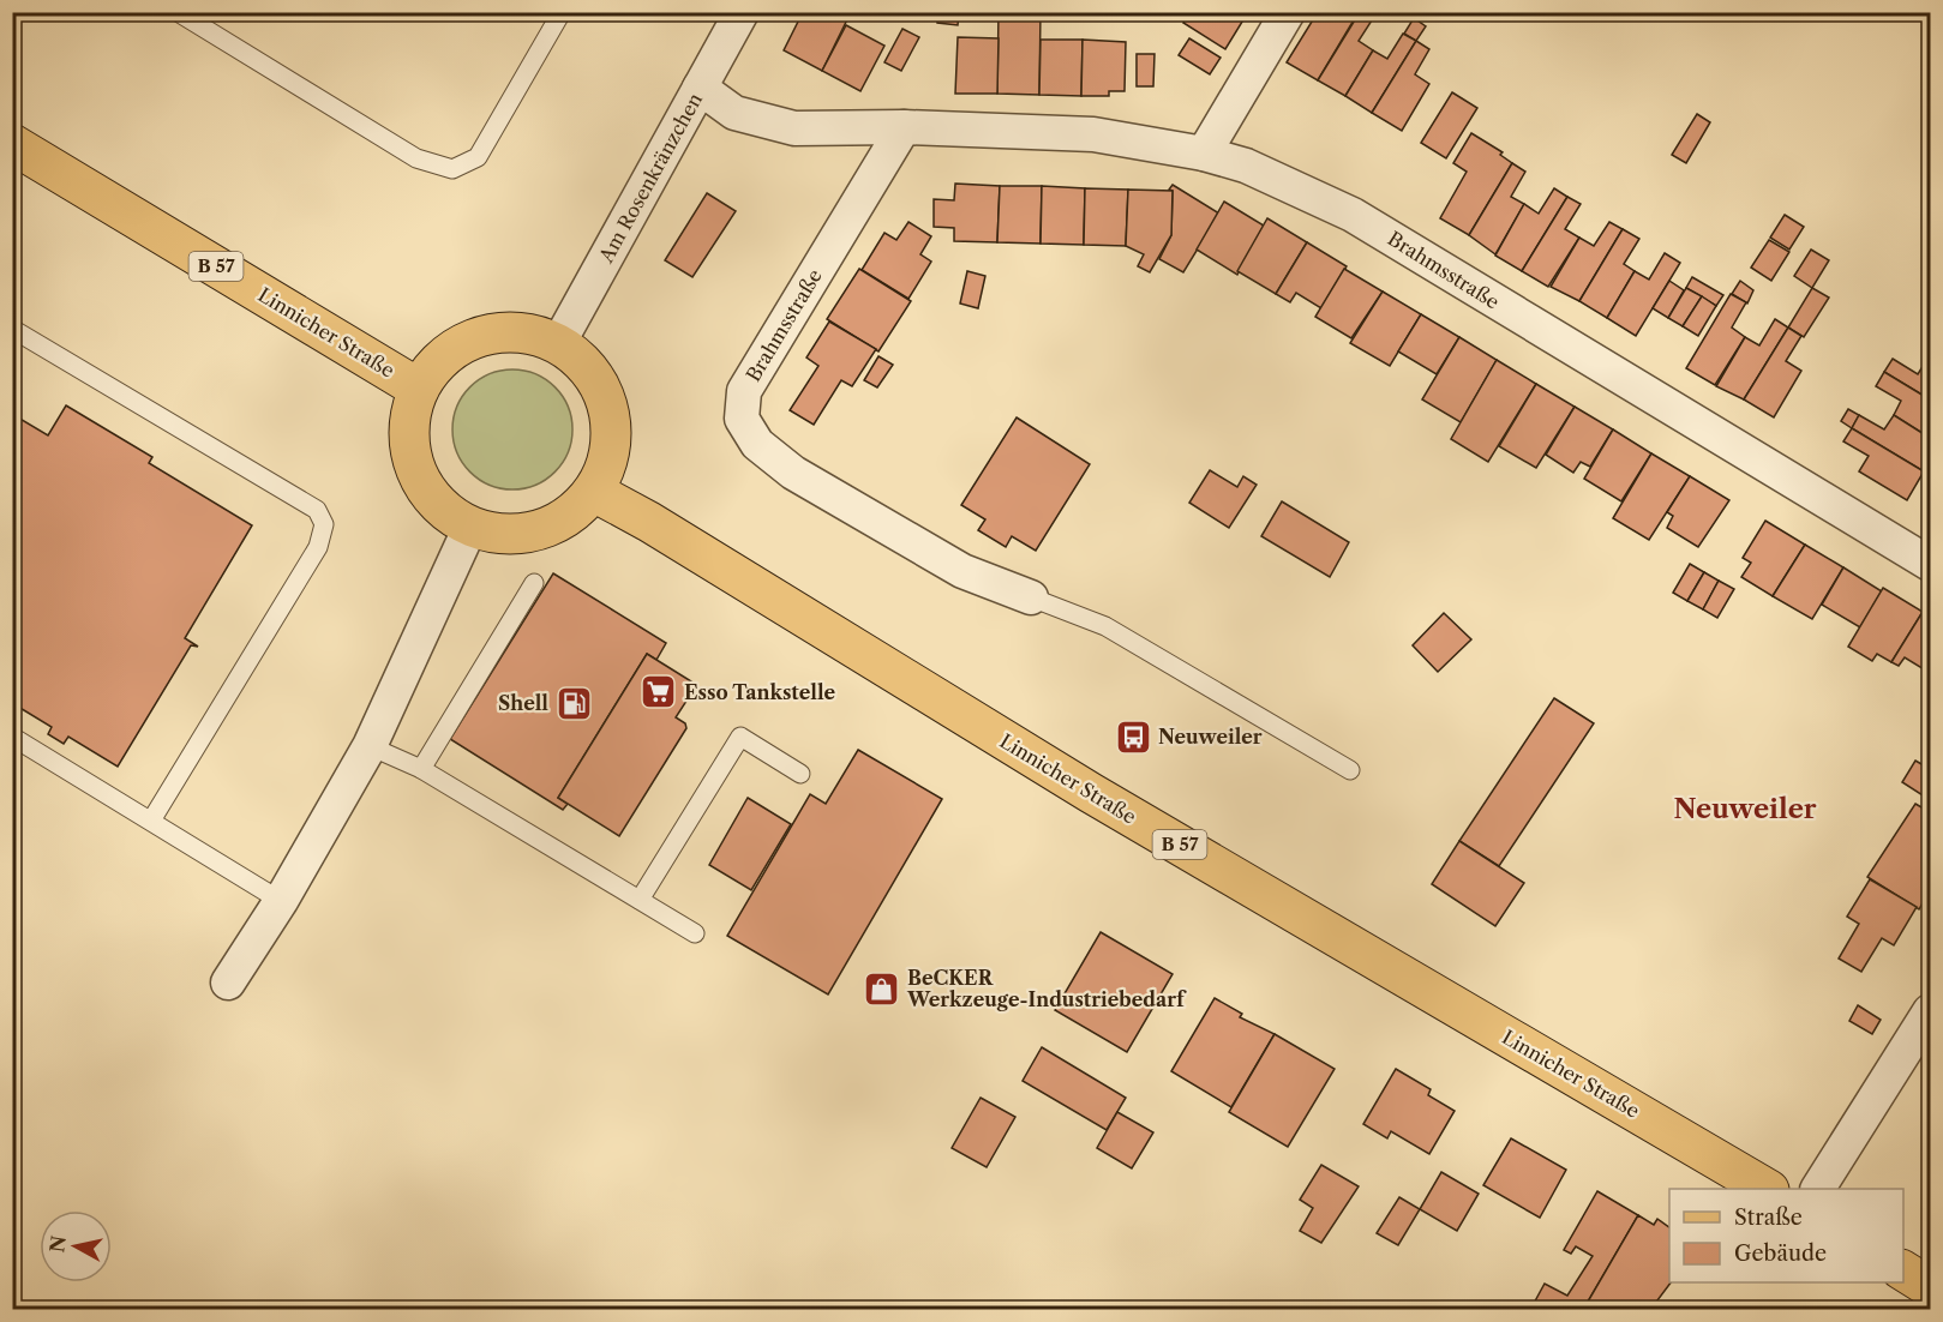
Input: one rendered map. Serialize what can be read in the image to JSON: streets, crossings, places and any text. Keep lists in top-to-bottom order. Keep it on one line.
{"streets":{"main road":["B 57","Linnicher Straße"],"street":["Am Rosenkränzchen","Brahmsstraße"]},"crossings":[["Am Rosenkränzchen","Brahmsstraße"],["Am Rosenkränzchen","Linnicher Straße"]],"districts":["Neuweiler"],"places":{"supermarket":["Esso Tankstelle"],"fuel station":["Shell"],"bus stop":["Neuweiler"],"shop":["BeCKER Werkzeuge-Industriebedarf"]},"legend":["Straße","Gebäude"],"north":"left"}
